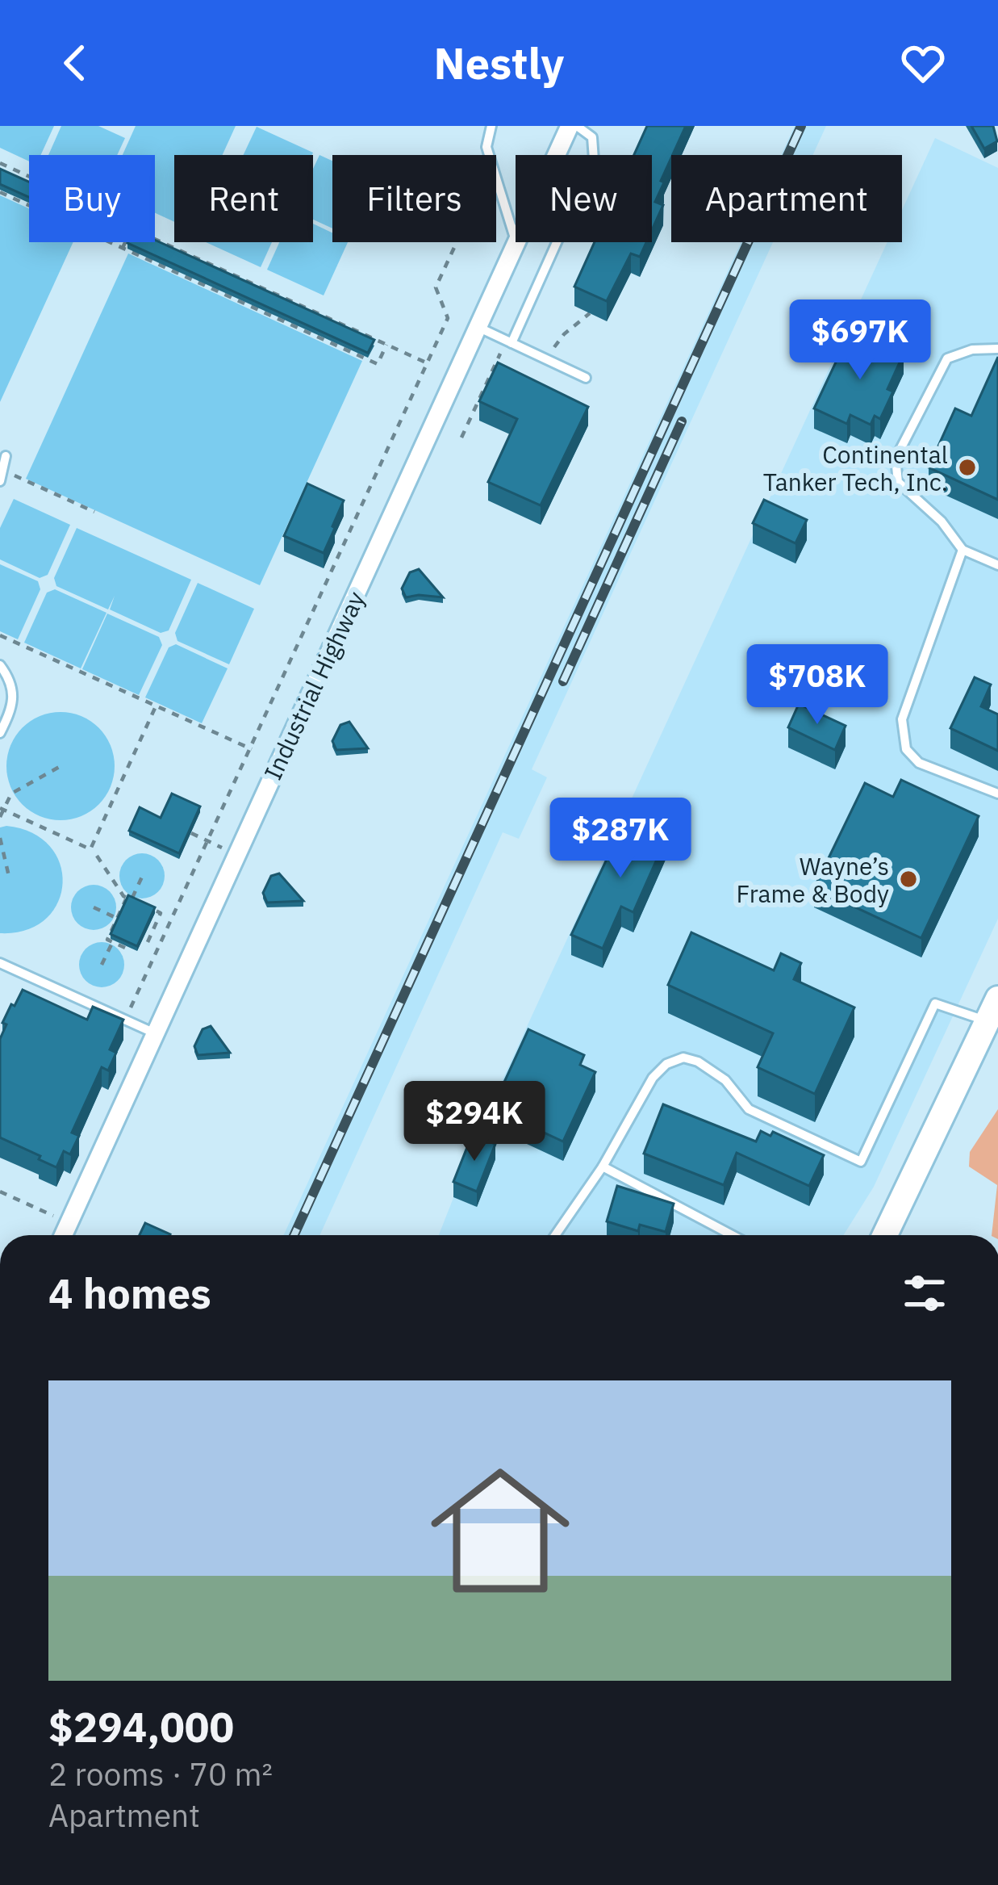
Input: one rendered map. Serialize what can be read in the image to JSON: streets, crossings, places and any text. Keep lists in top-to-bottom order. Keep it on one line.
{"streets":{"street":["Industrial Highway"]},"places":["Continental Tanker Tech, Inc.","Wayne’s Frame & Body"],"page":{"header":"Nestly","chip":["Buy","Rent","Filters","New","Apartment"],"price":["$697K","$708K","$287K","$294K"],"heading":"4 homes","list":[{"name":"$294,000","note":"2 rooms · 70 m² · Apartment"}]}}
